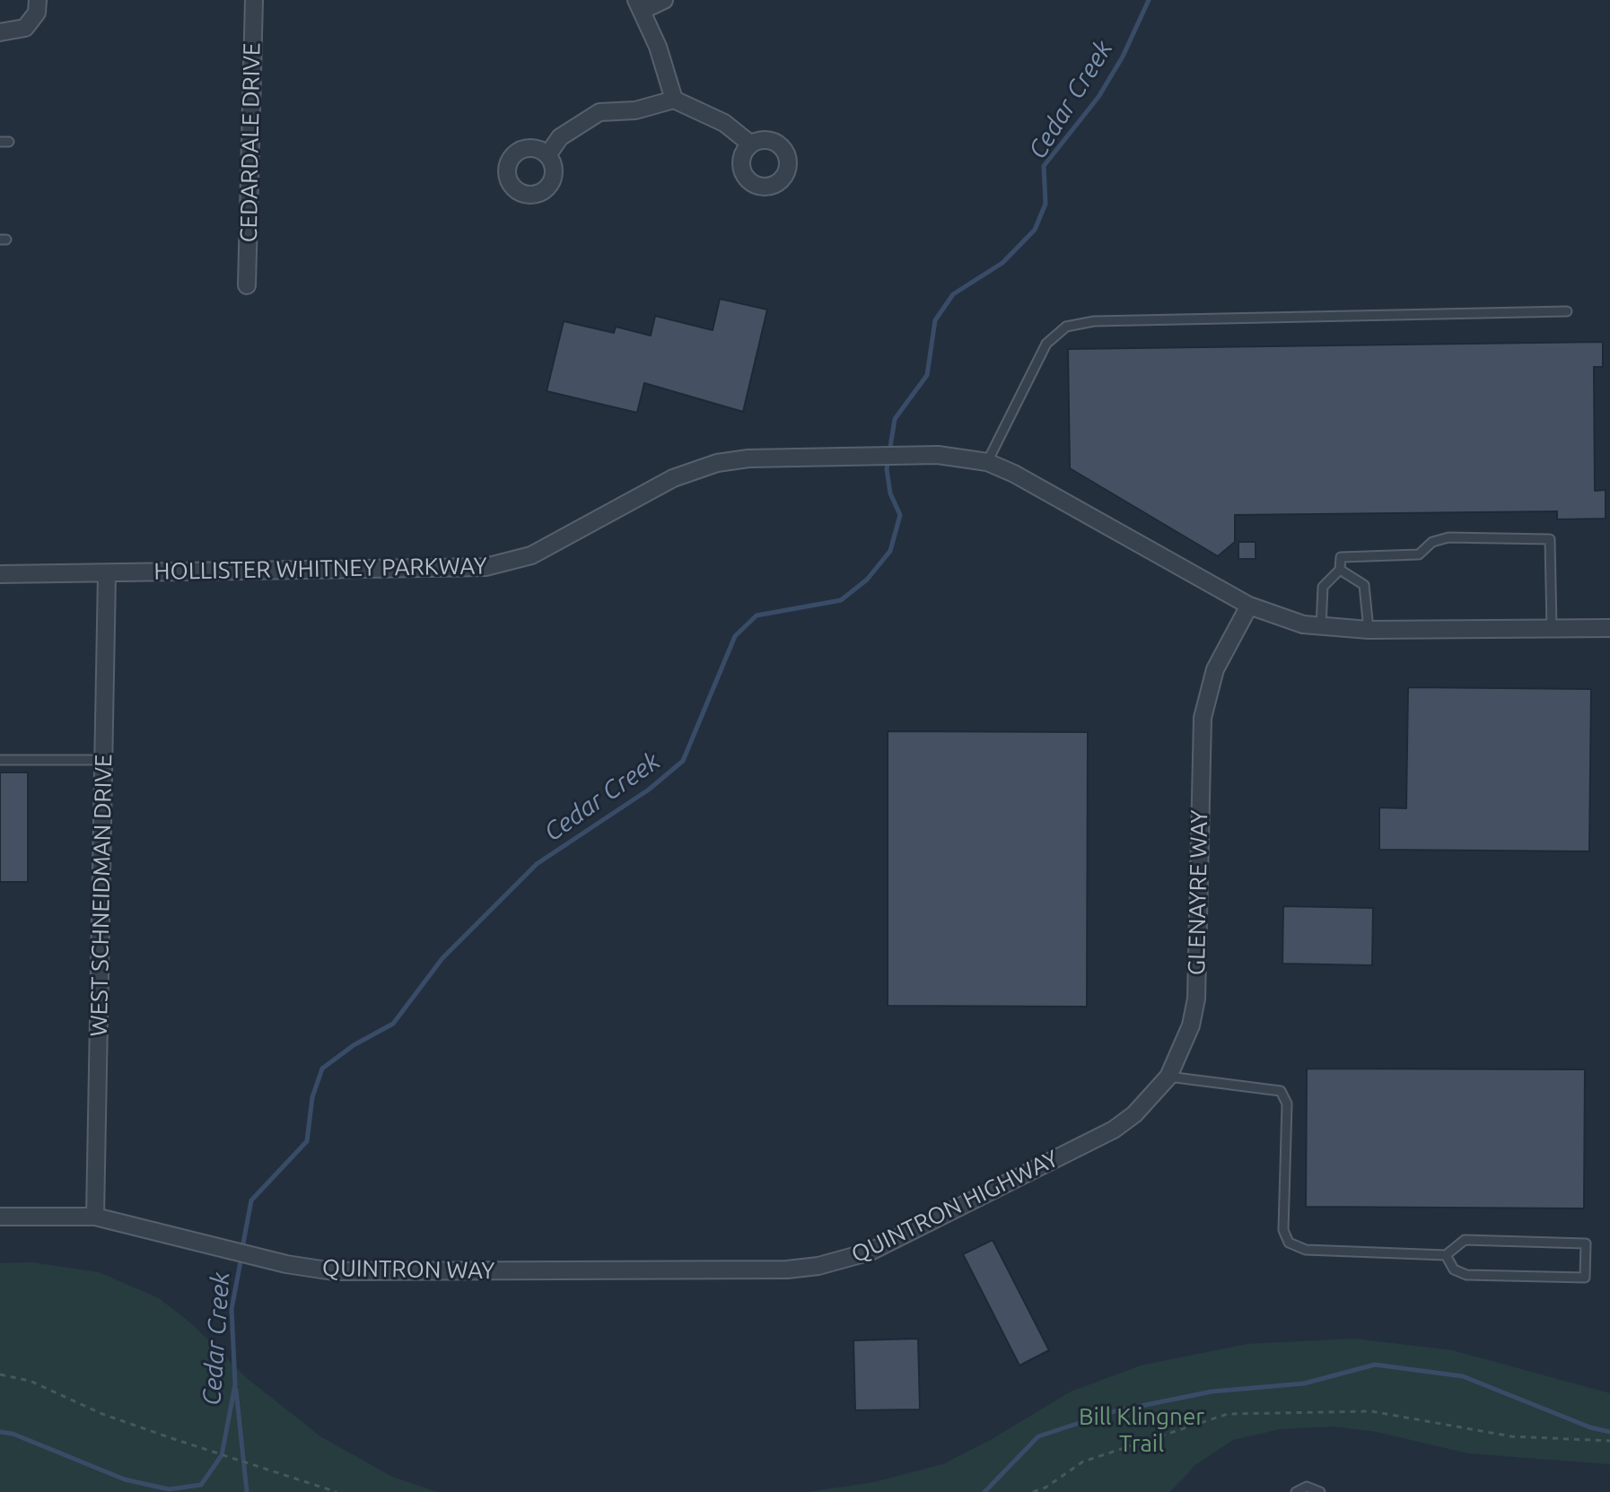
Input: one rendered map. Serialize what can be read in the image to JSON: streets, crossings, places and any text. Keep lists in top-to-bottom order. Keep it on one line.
{"streets":{"street":["CEDARDALE DRIVE","HOLLISTER WHITNEY PARKWAY","GLENAYRE WAY","WEST SCHNEIDMAN DRIVE","QUINTRON HIGHWAY","QUINTRON WAY"]},"crossings":[["HOLLISTER WHITNEY PARKWAY","GLENAYRE WAY"],["HOLLISTER WHITNEY PARKWAY","WEST SCHNEIDMAN DRIVE"],["GLENAYRE WAY","QUINTRON HIGHWAY"],["WEST SCHNEIDMAN DRIVE","QUINTRON WAY"],["QUINTRON HIGHWAY","QUINTRON WAY"]],"water":["Cedar Creek"],"parks":["Bill Klingner Trail"]}
